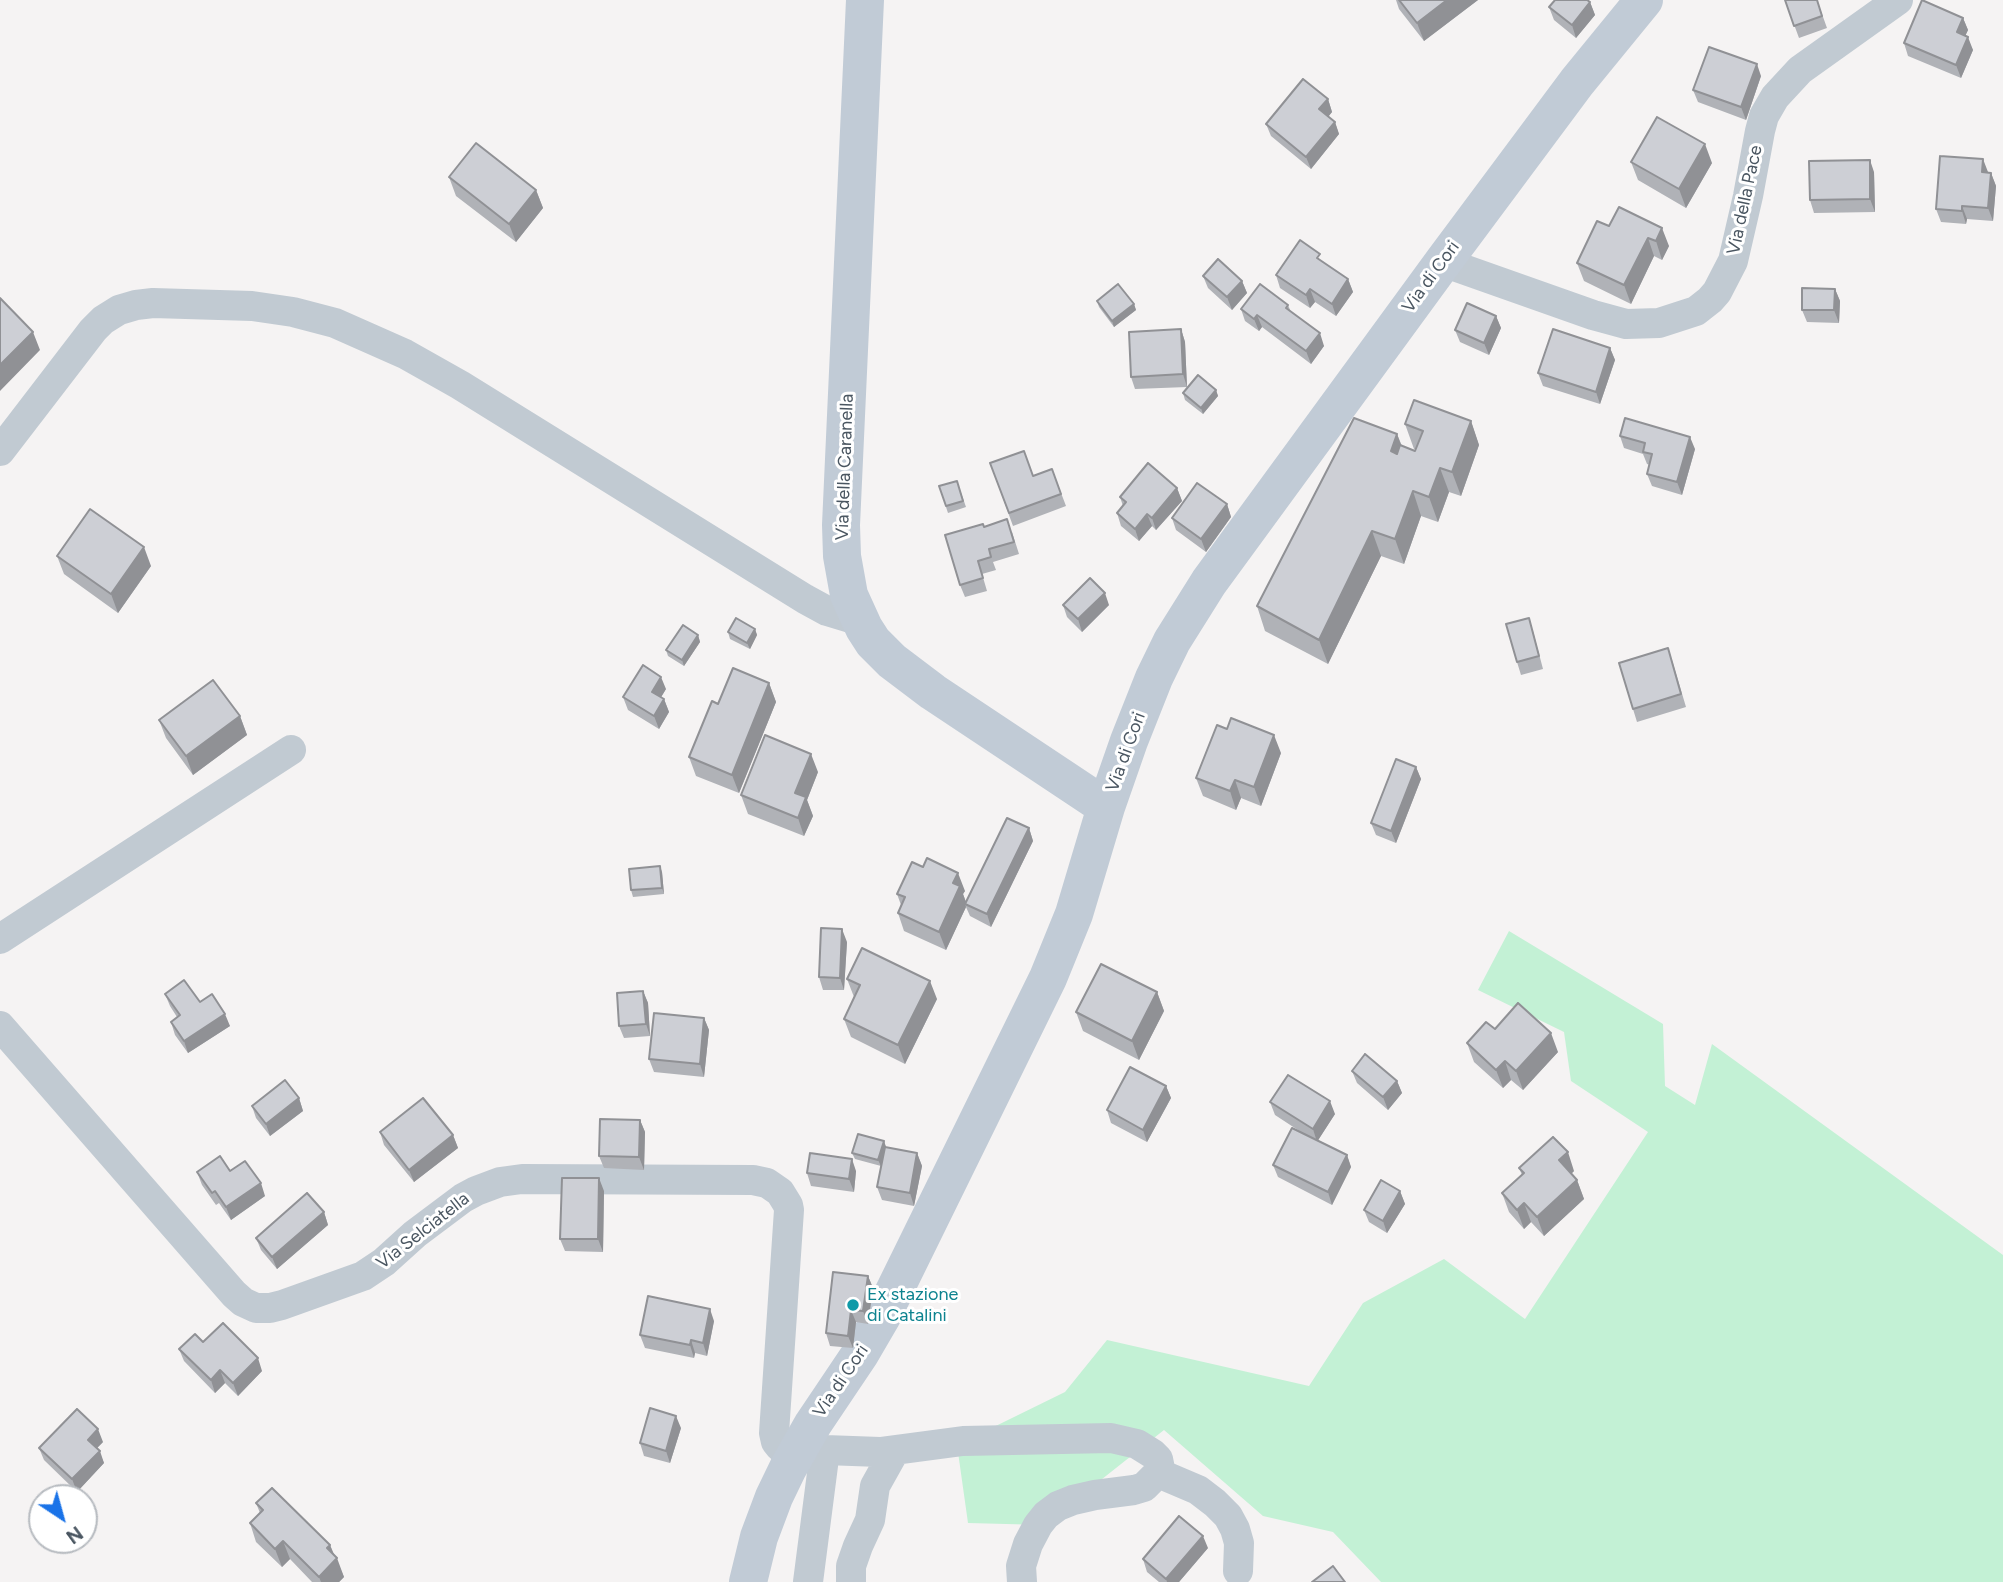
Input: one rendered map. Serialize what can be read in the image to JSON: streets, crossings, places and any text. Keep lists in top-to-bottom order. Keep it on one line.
{"streets":{"main road":["Via di Cori","Via della Caranella"],"street":["Via della Pace","Via Selciatella"]},"crossings":[["Via della Pace","Via di Cori"],["Via di Cori","Via della Caranella"],["Via di Cori","Via Selciatella"]],"places":["Ex stazione di Catalini"],"north":"bottom right"}
